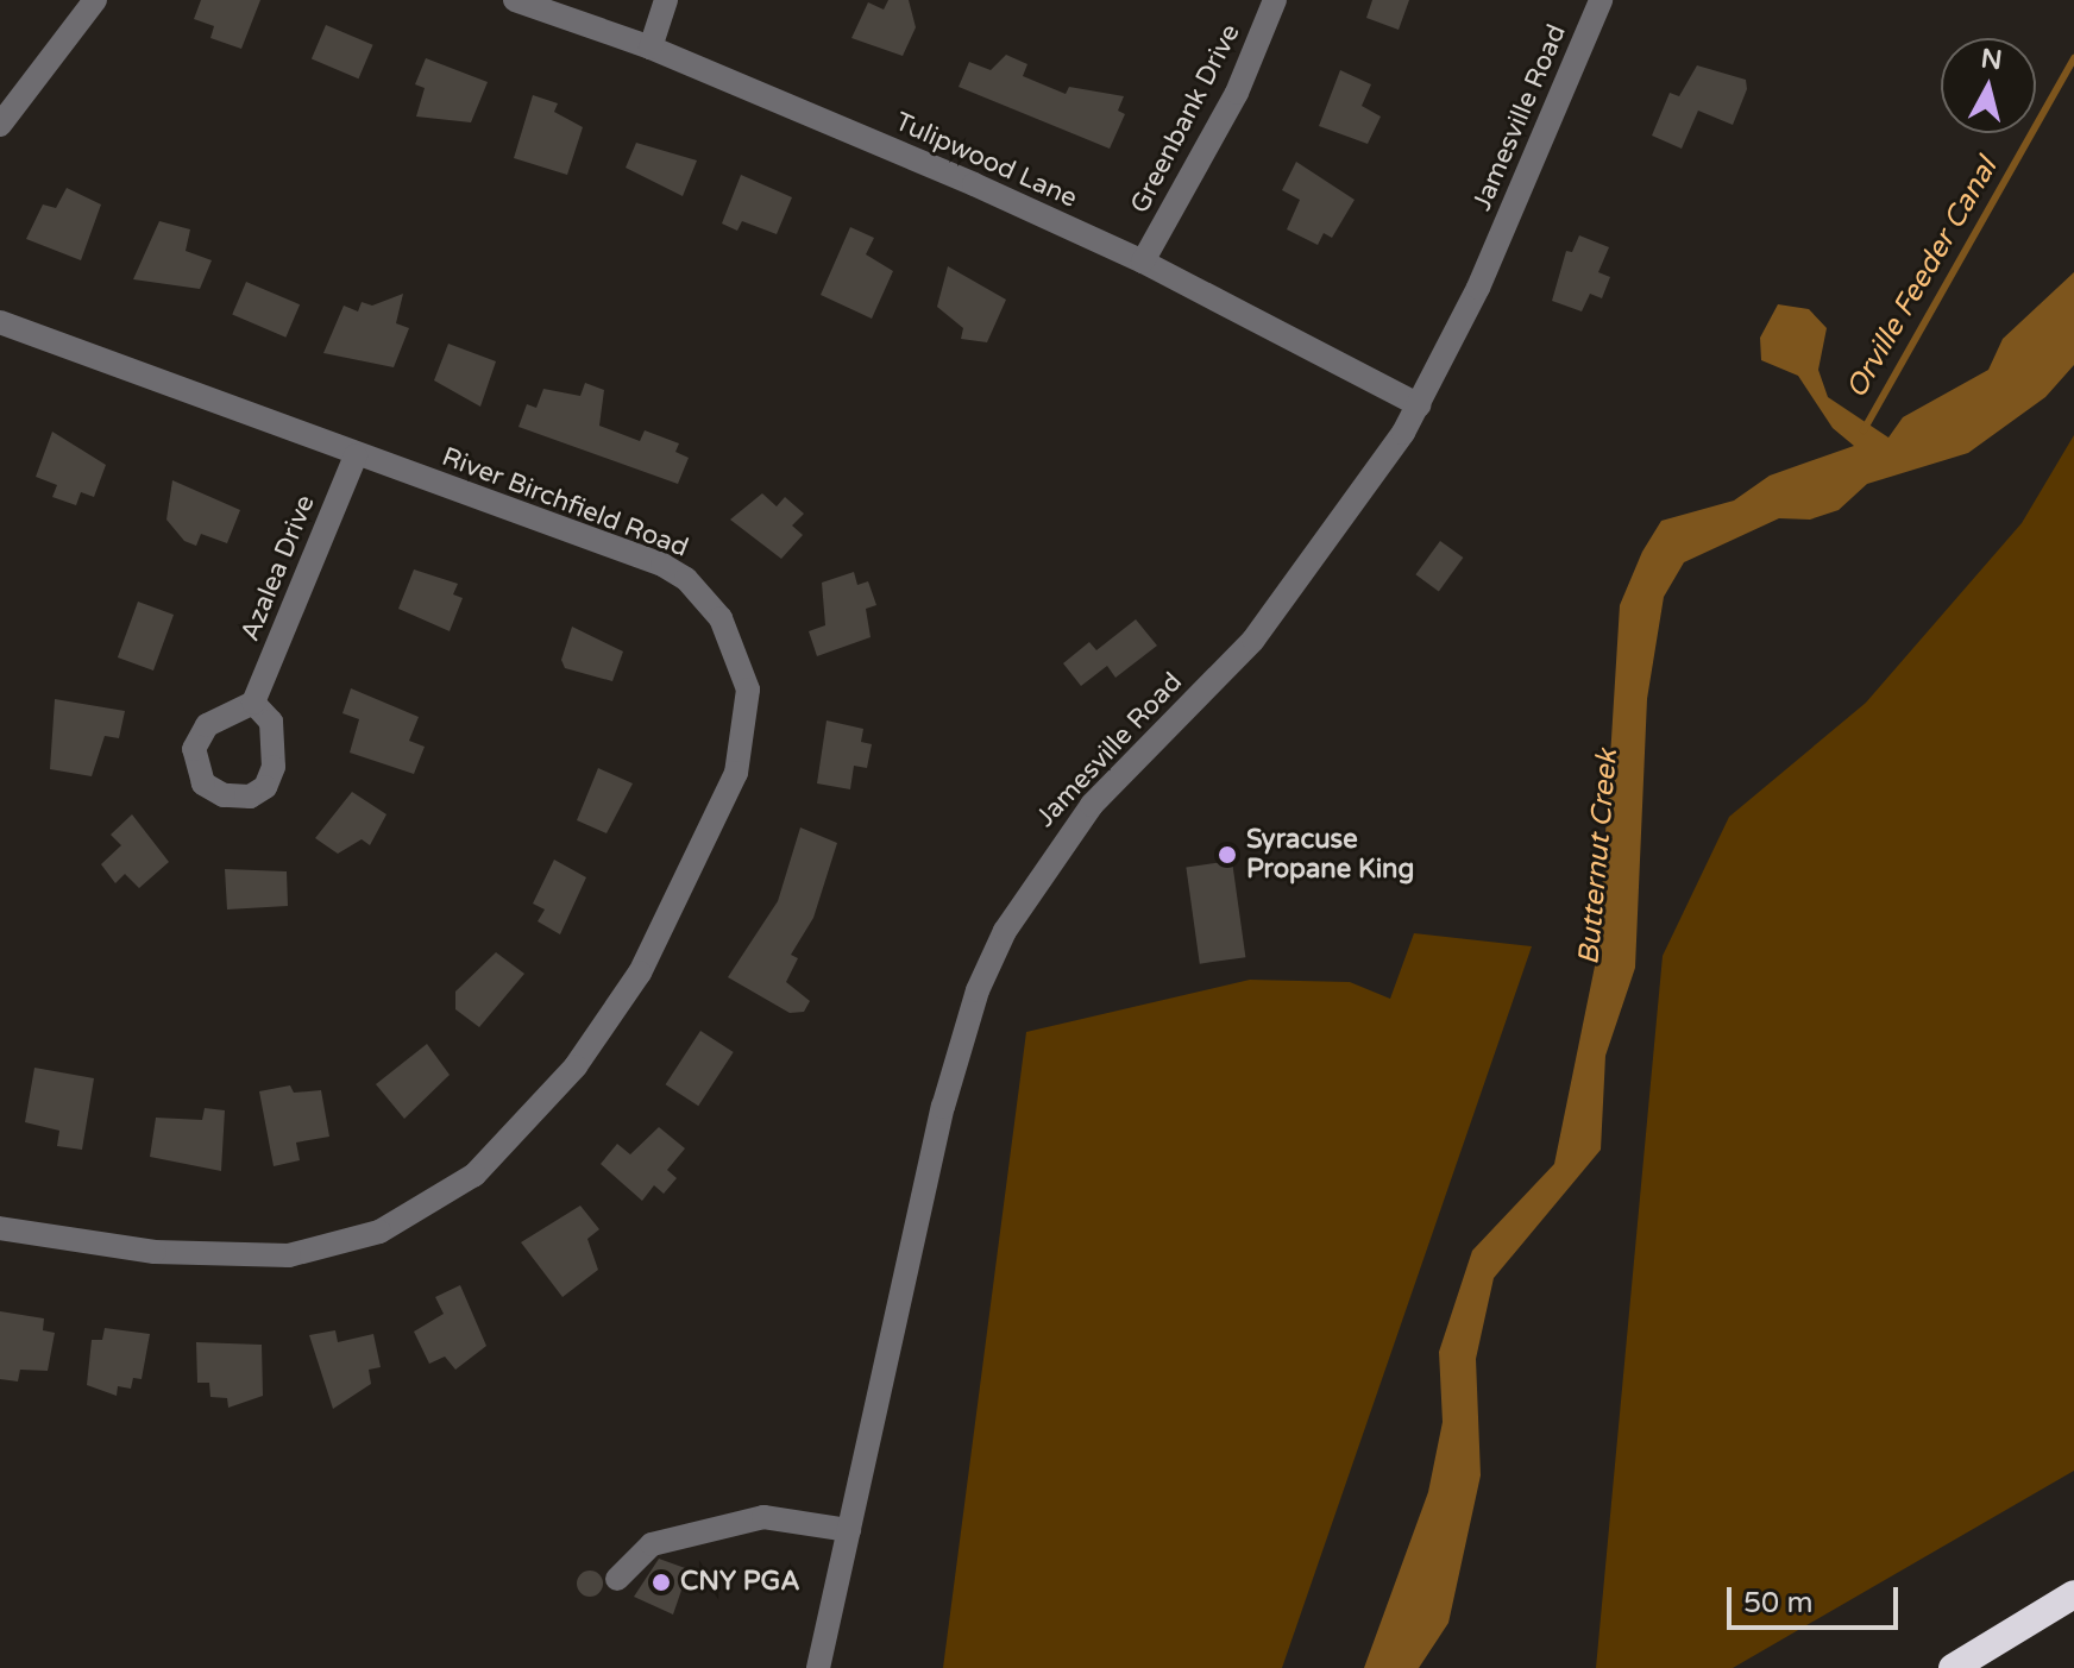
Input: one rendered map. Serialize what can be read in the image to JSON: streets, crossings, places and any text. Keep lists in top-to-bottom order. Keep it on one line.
{"streets":{"street":["Jamesville Road","Greenbank Drive","Tulipwood Lane","River Birchfield Road","Azalea Drive"]},"crossings":[["Jamesville Road","Tulipwood Lane"],["Greenbank Drive","Tulipwood Lane"],["River Birchfield Road","Azalea Drive"]],"water":["Orville Feeder Canal","Butternut Creek"],"places":["Syracuse Propane King","CNY PGA"],"scale_bar":"50 m","north":"top"}
